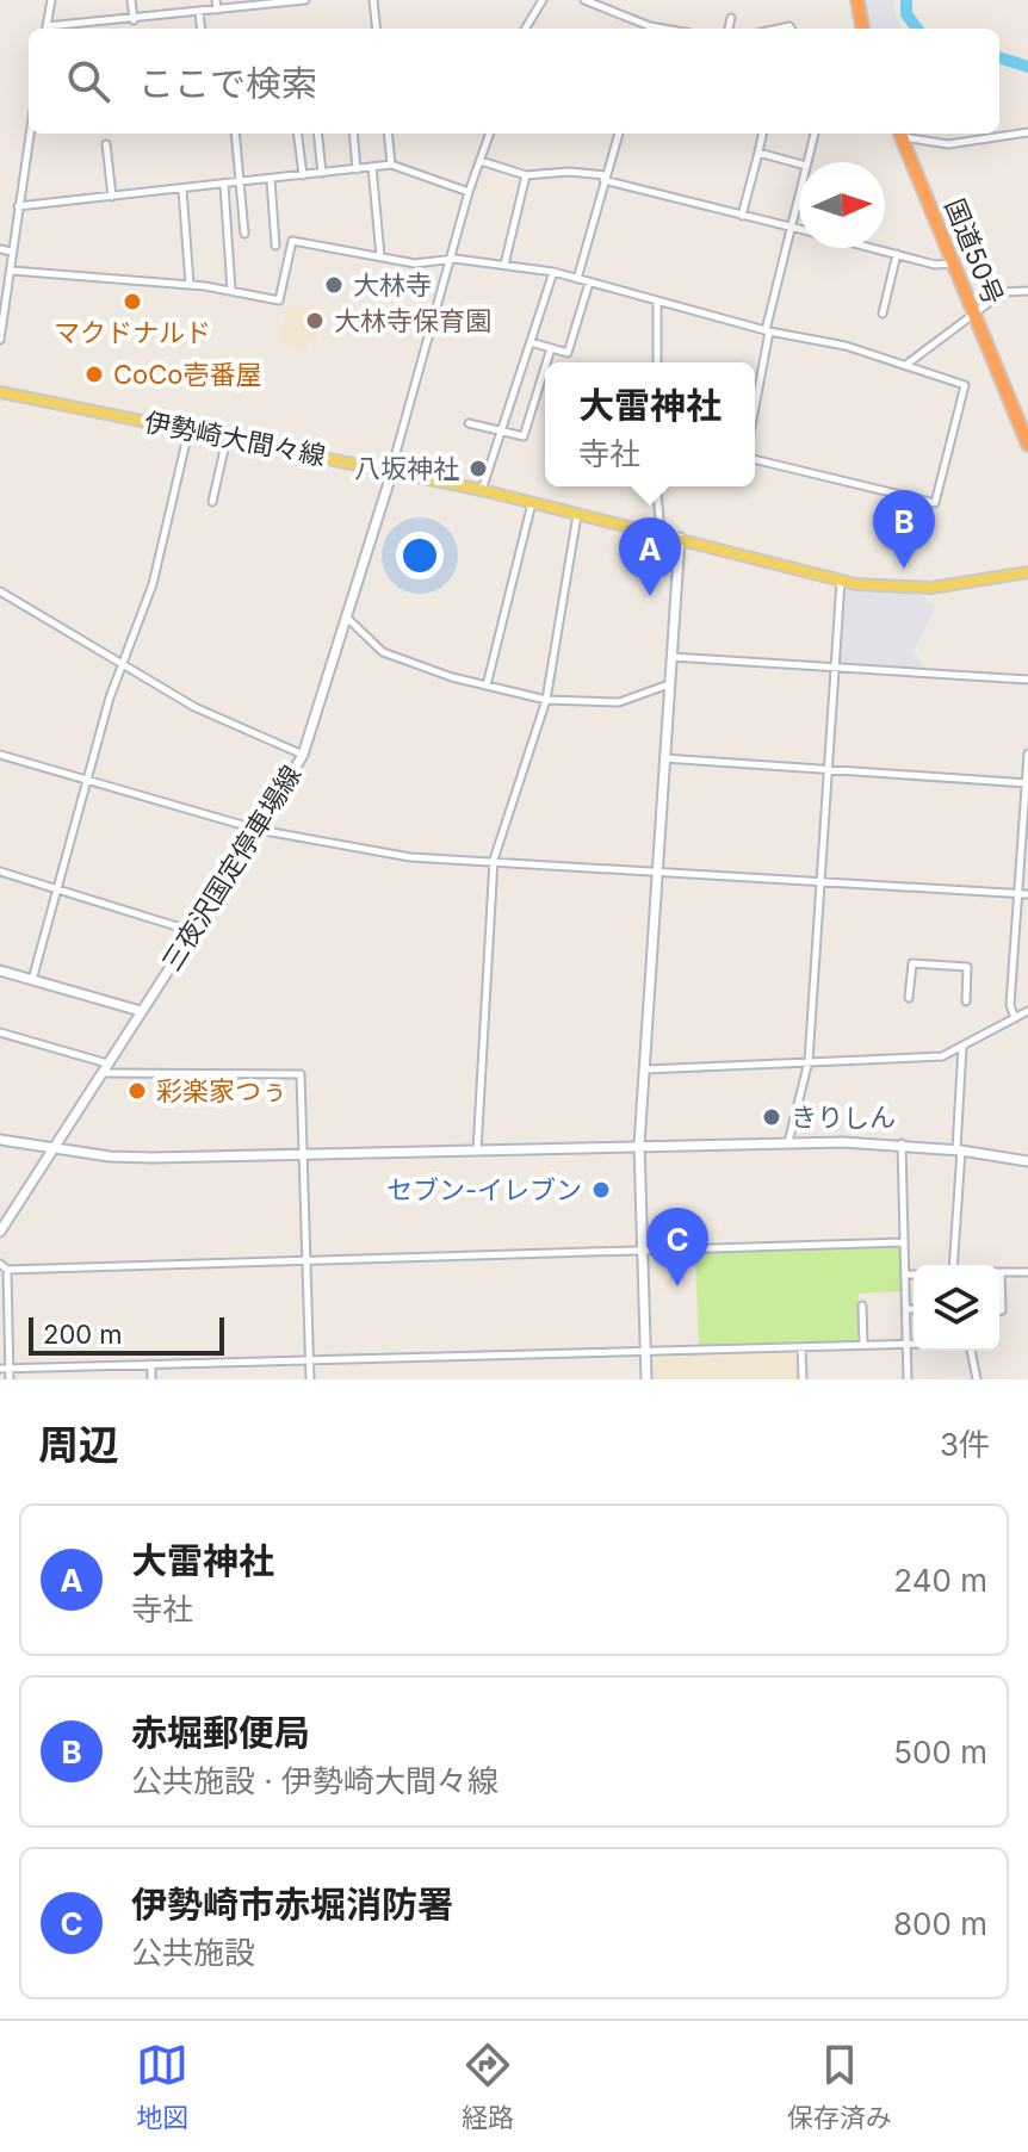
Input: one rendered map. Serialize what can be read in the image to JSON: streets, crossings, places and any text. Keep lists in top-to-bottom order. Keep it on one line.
{"streets":{"highway":["国道50号"],"main road":["伊勢崎大間々線"],"street":["三夜沢国定停車場線"]},"crossings":[["伊勢崎大間々線","三夜沢国定停車場線"]],"places":["大林寺","マクドナルド","大林寺保育園","CoCo壱番屋","八坂神社","彩楽家つぅ","きりしん","セブン-イレブン"],"scale_bar":"200 m","north":"right","page":{"search":"ここで検索","popup":["大雷神社","寺社"],"pins":["B","A","C"],"scale":"200 m","heading":["周辺","3件"],"list":[{"mark":"A","name":"大雷神社","note":"寺社","value":"240 m"},{"mark":"B","name":"赤堀郵便局","note":"公共施設 · 伊勢崎大間々線","value":"500 m"},{"mark":"C","name":"伊勢崎市赤堀消防署","note":"公共施設","value":"800 m"}],"nav":["地図","経路","保存済み"]}}
